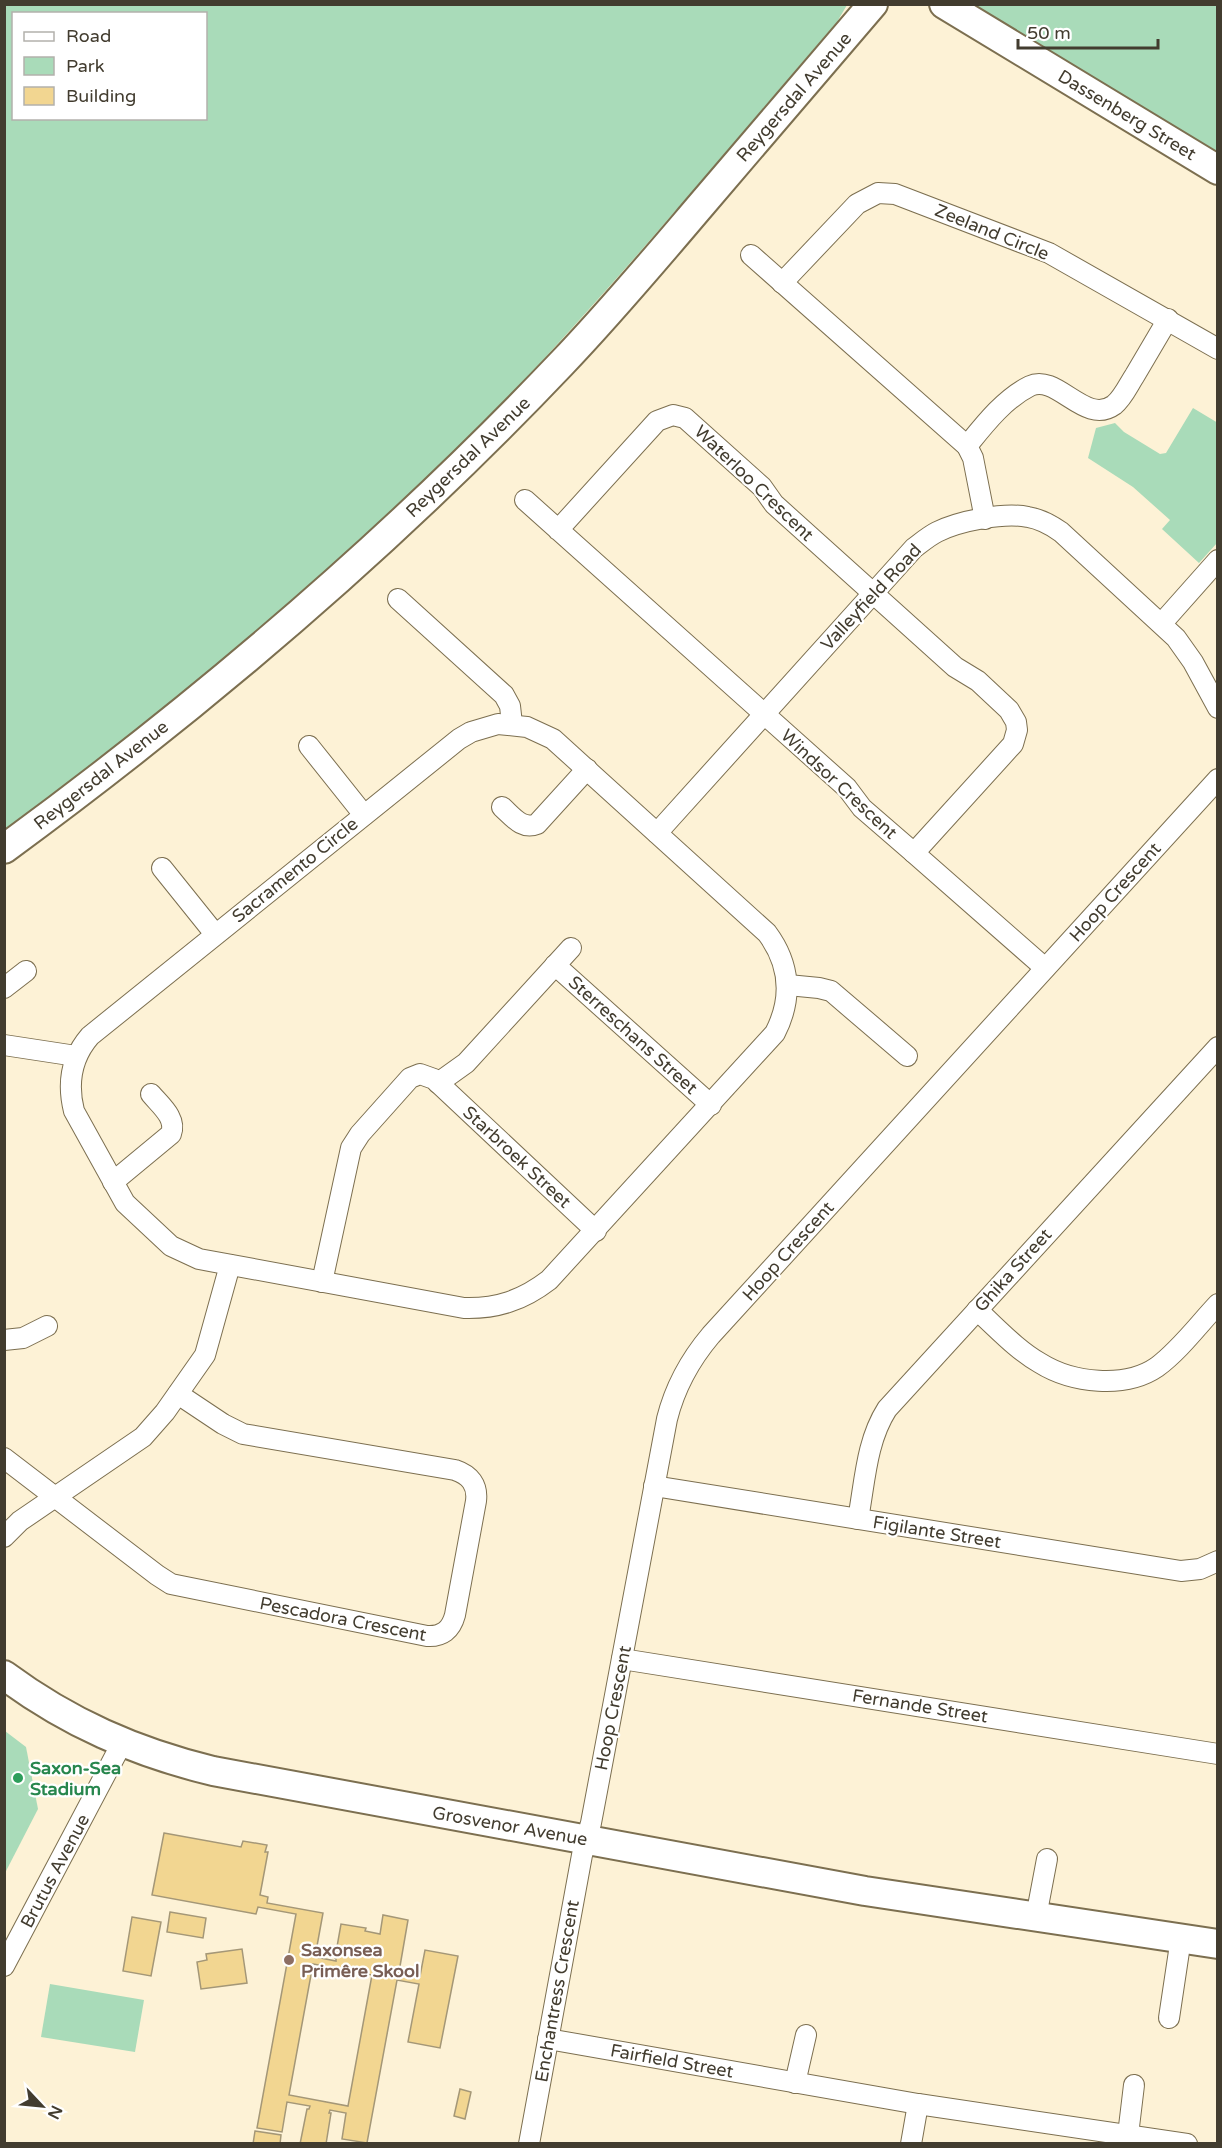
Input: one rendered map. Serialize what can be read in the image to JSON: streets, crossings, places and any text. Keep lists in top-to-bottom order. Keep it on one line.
{"streets":{"main road":["Reygersdal Avenue","Dassenberg Street","Grosvenor Avenue"],"street":["Zeeland Circle","Waterloo Crescent","Valleyfield Road","Windsor Crescent","Sacramento Circle","Hoop Crescent","Sterreschans Street","Starbroek Street","Ghika Street","Figilante Street","Pescadora Crescent","Fernande Street","Brutus Avenue","Enchantress Crescent","Fairfield Street"]},"crossings":[["Waterloo Crescent","Valleyfield Road"],["Waterloo Crescent","Windsor Crescent"],["Valleyfield Road","Windsor Crescent"],["Valleyfield Road","Sacramento Circle"],["Windsor Crescent","Hoop Crescent"],["Sacramento Circle","Sterreschans Street"],["Sacramento Circle","Starbroek Street"],["Hoop Crescent","Figilante Street"],["Hoop Crescent","Fernande Street"],["Hoop Crescent","Grosvenor Avenue"],["Hoop Crescent","Enchantress Crescent"],["Sterreschans Street","Starbroek Street"],["Ghika Street","Figilante Street"],["Grosvenor Avenue","Brutus Avenue"],["Grosvenor Avenue","Enchantress Crescent"],["Enchantress Crescent","Fairfield Street"]],"places":["Saxon-Sea Stadium","Saxonsea Primêre Skool"],"legend":["Road","Park","Building"],"scale_bar":"50 m","north":"bottom right"}
